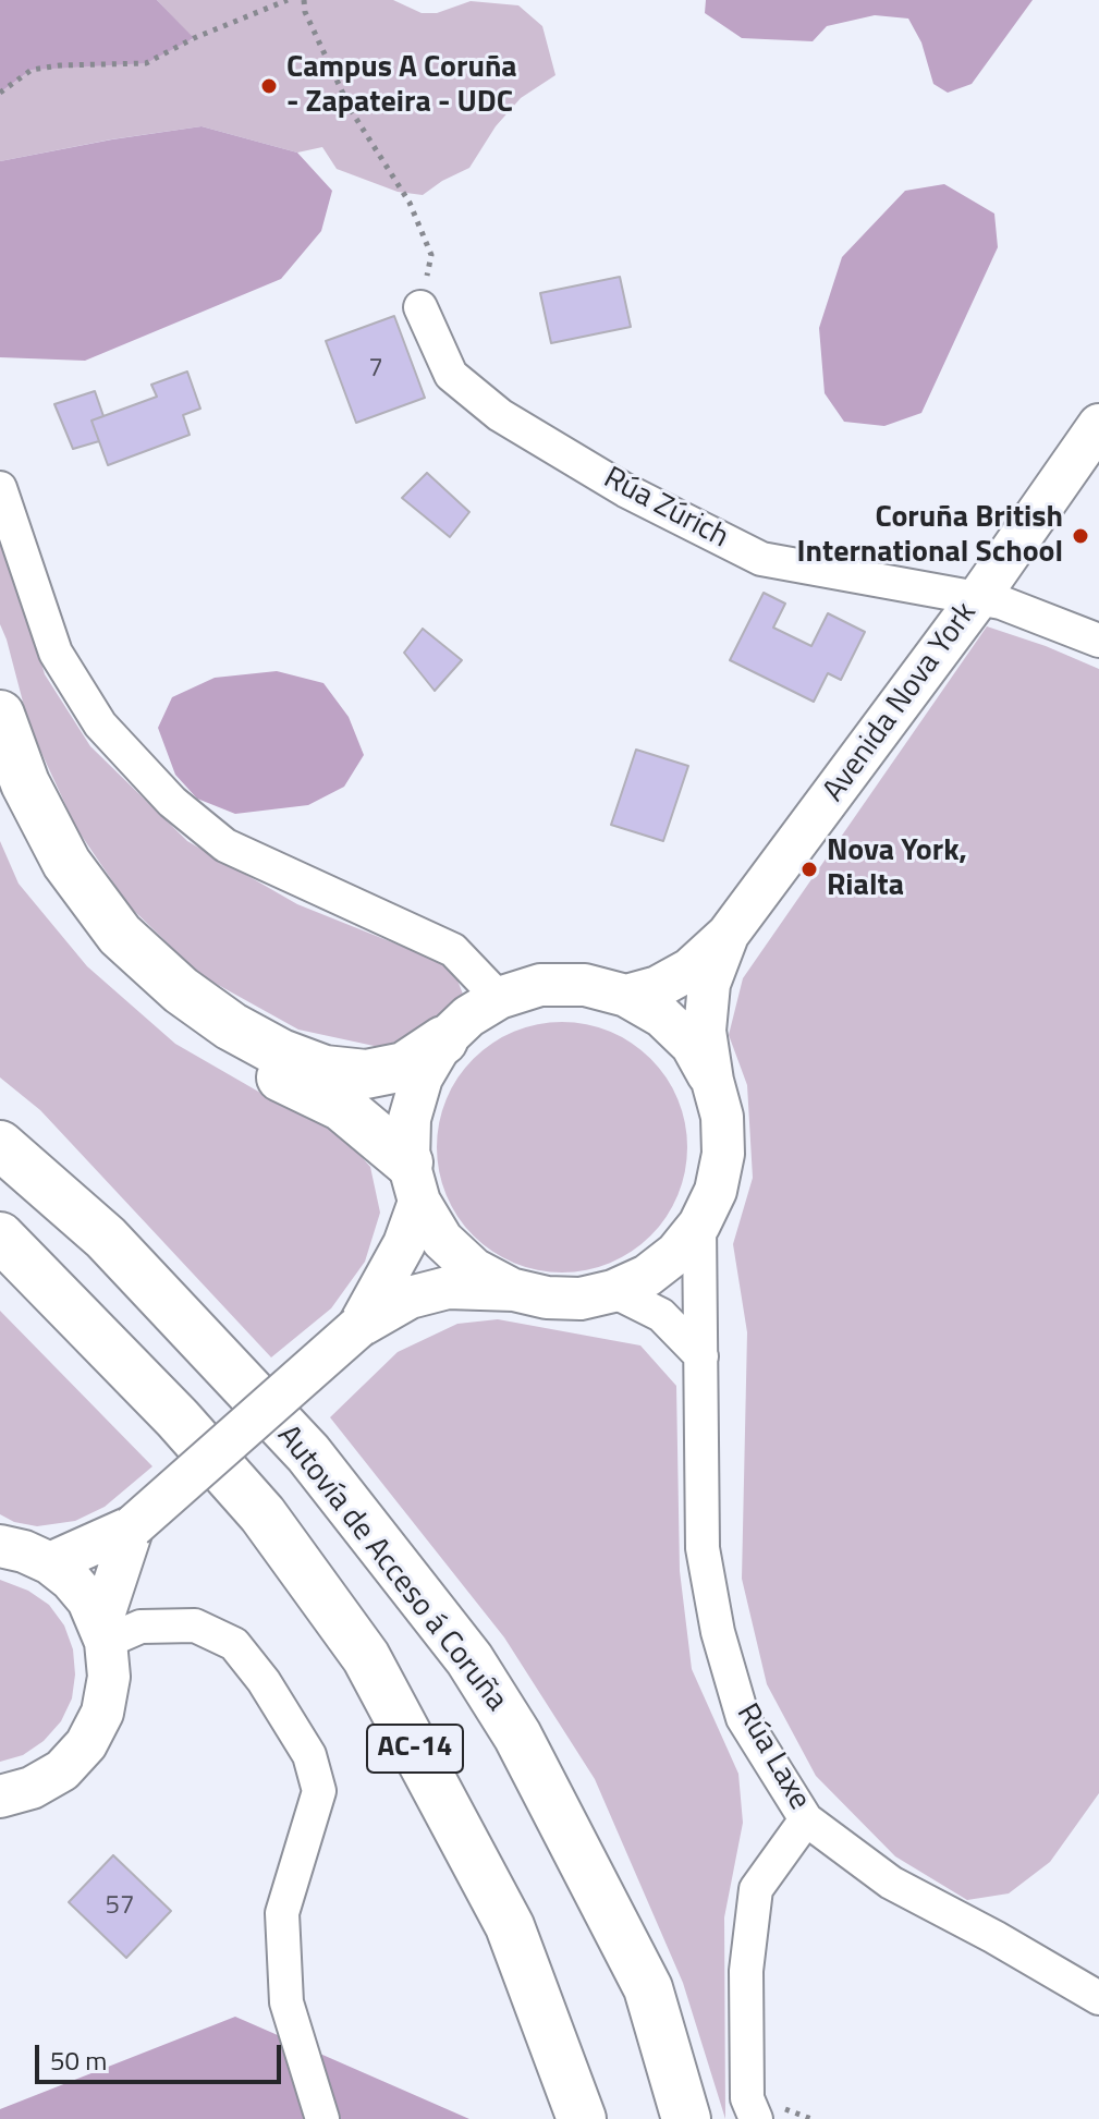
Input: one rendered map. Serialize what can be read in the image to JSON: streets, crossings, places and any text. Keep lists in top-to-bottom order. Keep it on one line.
{"streets":{"highway":["Autovía de Acceso á Coruña","AC-14"],"main road":["Avenida Nova York"],"street":["Rúa Zúrich","Rúa Laxe"]},"crossings":[["Rúa Zúrich","Avenida Nova York"]],"places":["Campus A Coruña - Zapateira - UDC","Coruña British International School","Nova York, Rialta"],"house_numbers":["7","57"],"scale_bar":"50 m"}
